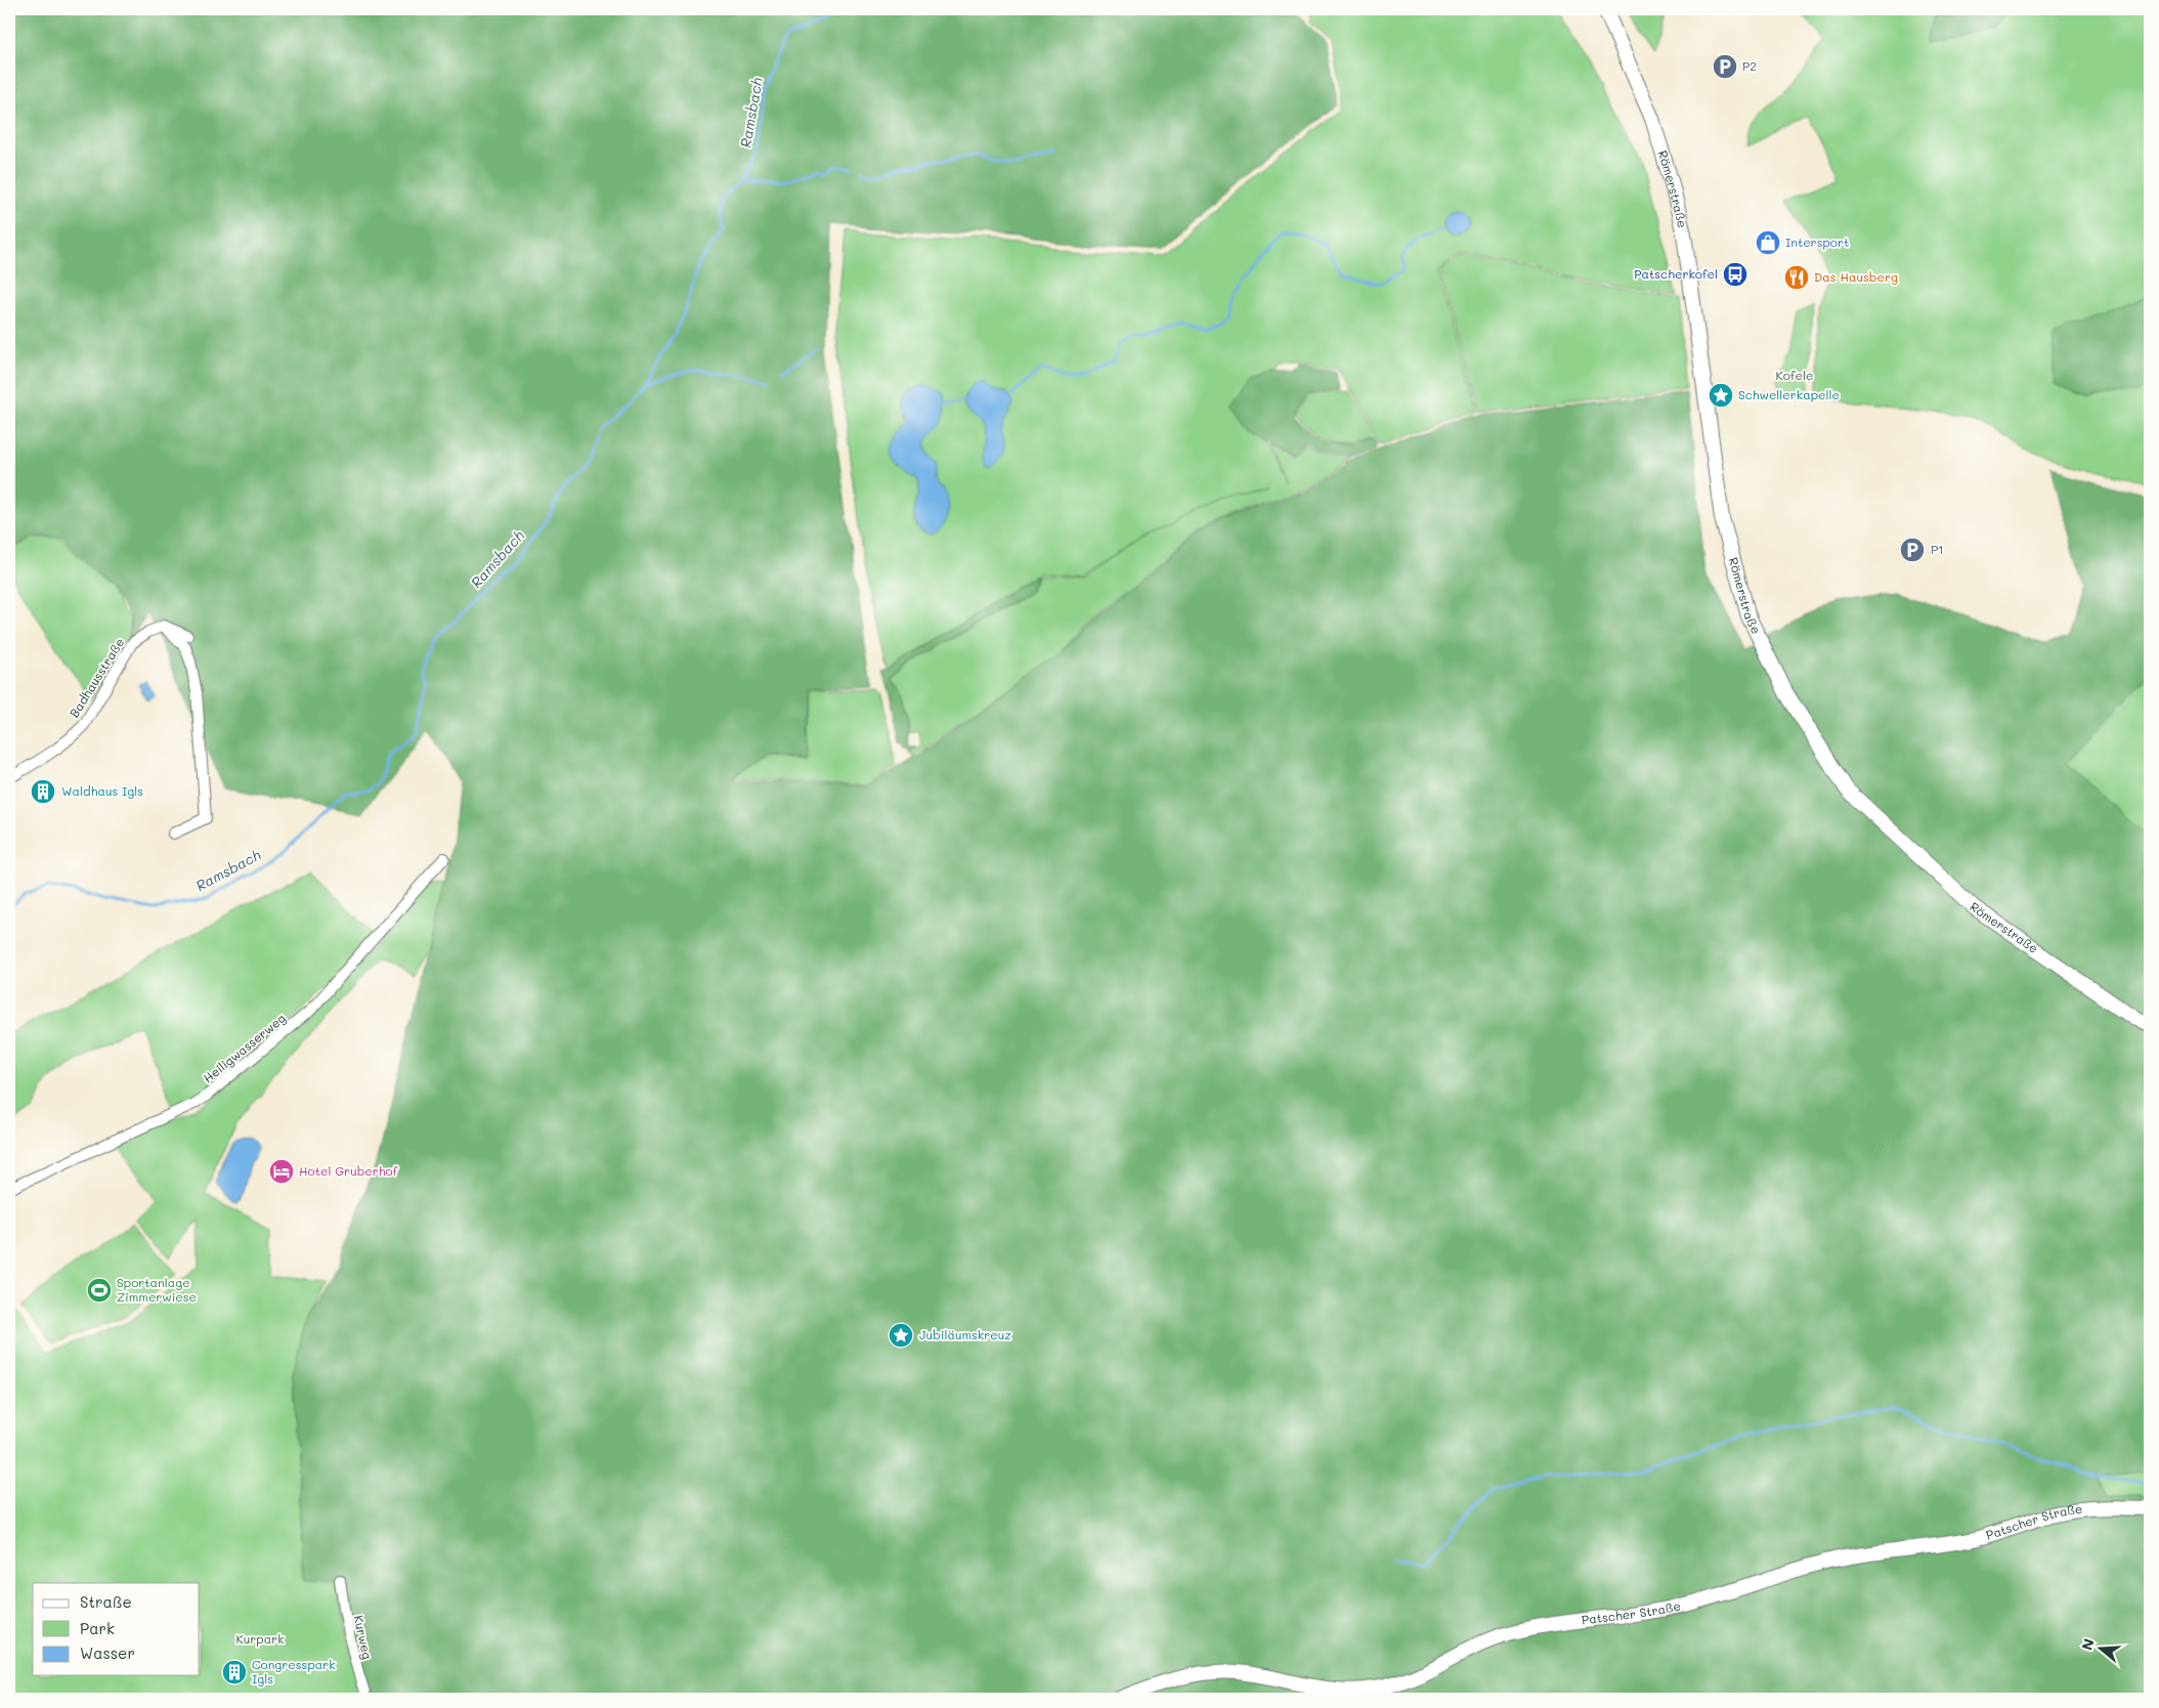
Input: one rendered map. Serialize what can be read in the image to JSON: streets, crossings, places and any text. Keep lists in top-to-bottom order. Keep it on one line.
{"streets":{"main road":["Römerstraße","Patscher Straße"],"street":["Badhausstraße","Heiligwasserweg","Kurweg"]},"water":["Ramsbach"],"parks":["Kofele","Kurpark"],"places":{"parking":["P2","P1"],"shop":["Intersport"],"bus stop":["Patscherkofel"],"restaurant":["Das Hausberg"],"place":["Schwellerkapelle","Jubiläumskreuz"],"building":["Waldhaus Igls","Congresspark Igls"],"hotel":["Hotel Gruberhof"],"sports":["Sportanlage Zimmerwiese"]},"legend":["Straße","Park","Wasser"],"north":"left"}
